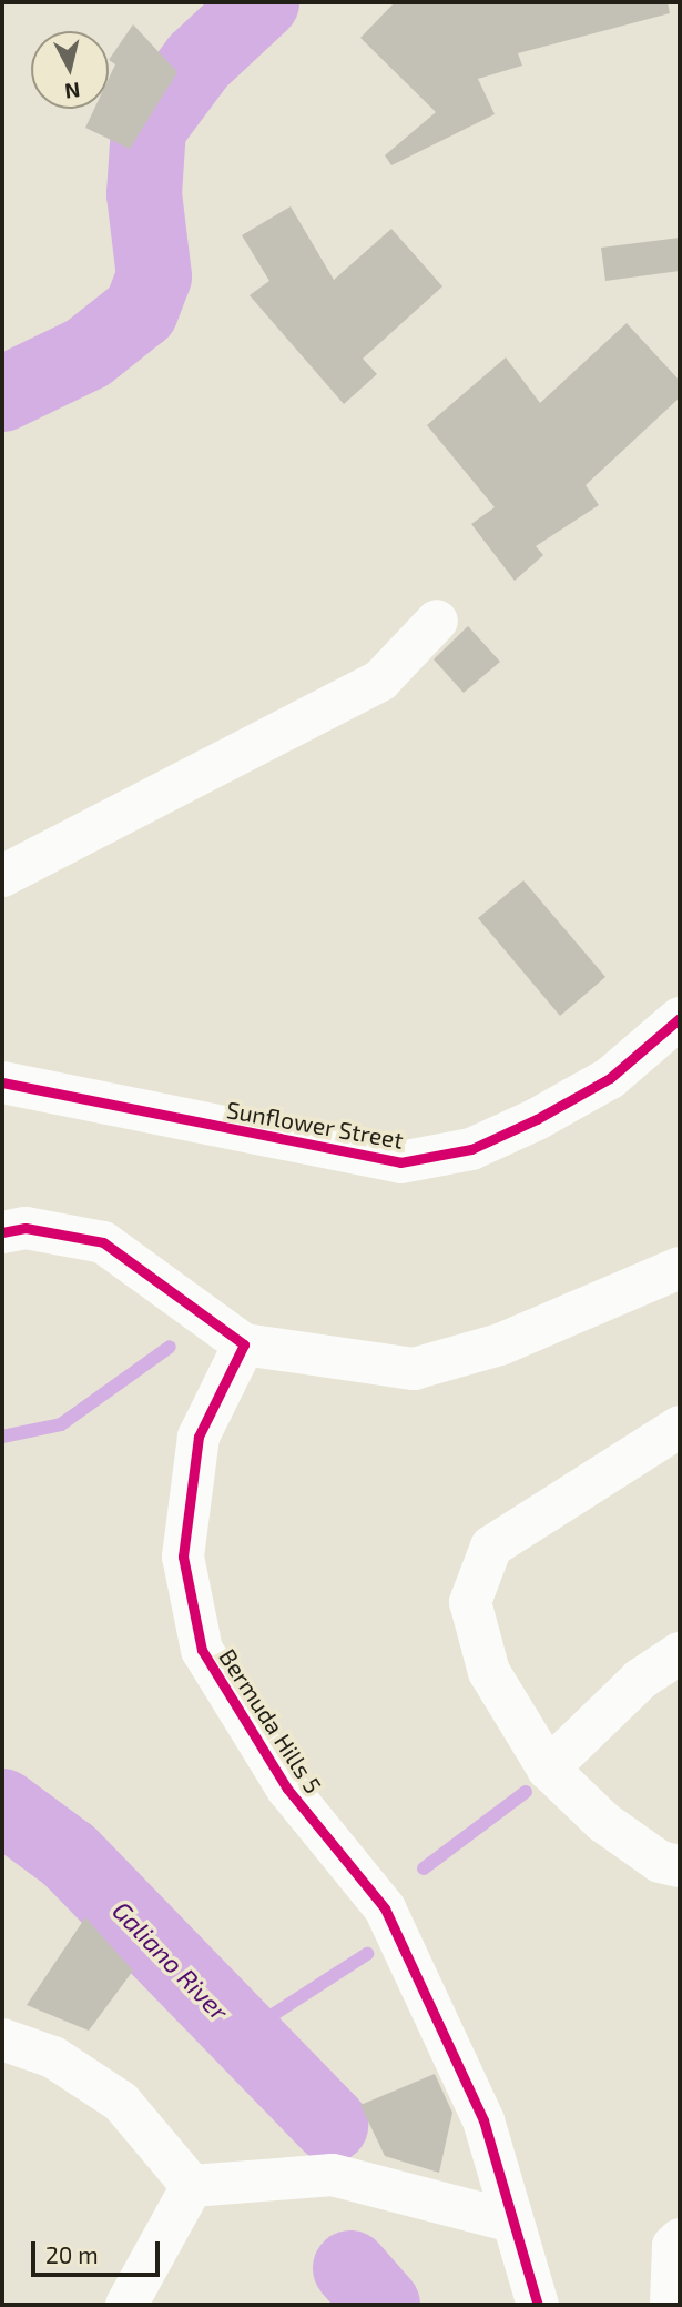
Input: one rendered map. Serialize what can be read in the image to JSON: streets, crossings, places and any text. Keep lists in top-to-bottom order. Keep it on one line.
{"streets":{"street":["Sunflower Street","Bermuda Hills 5"]},"water":["Galiano River"],"scale_bar":"20 m","north":"bottom"}
